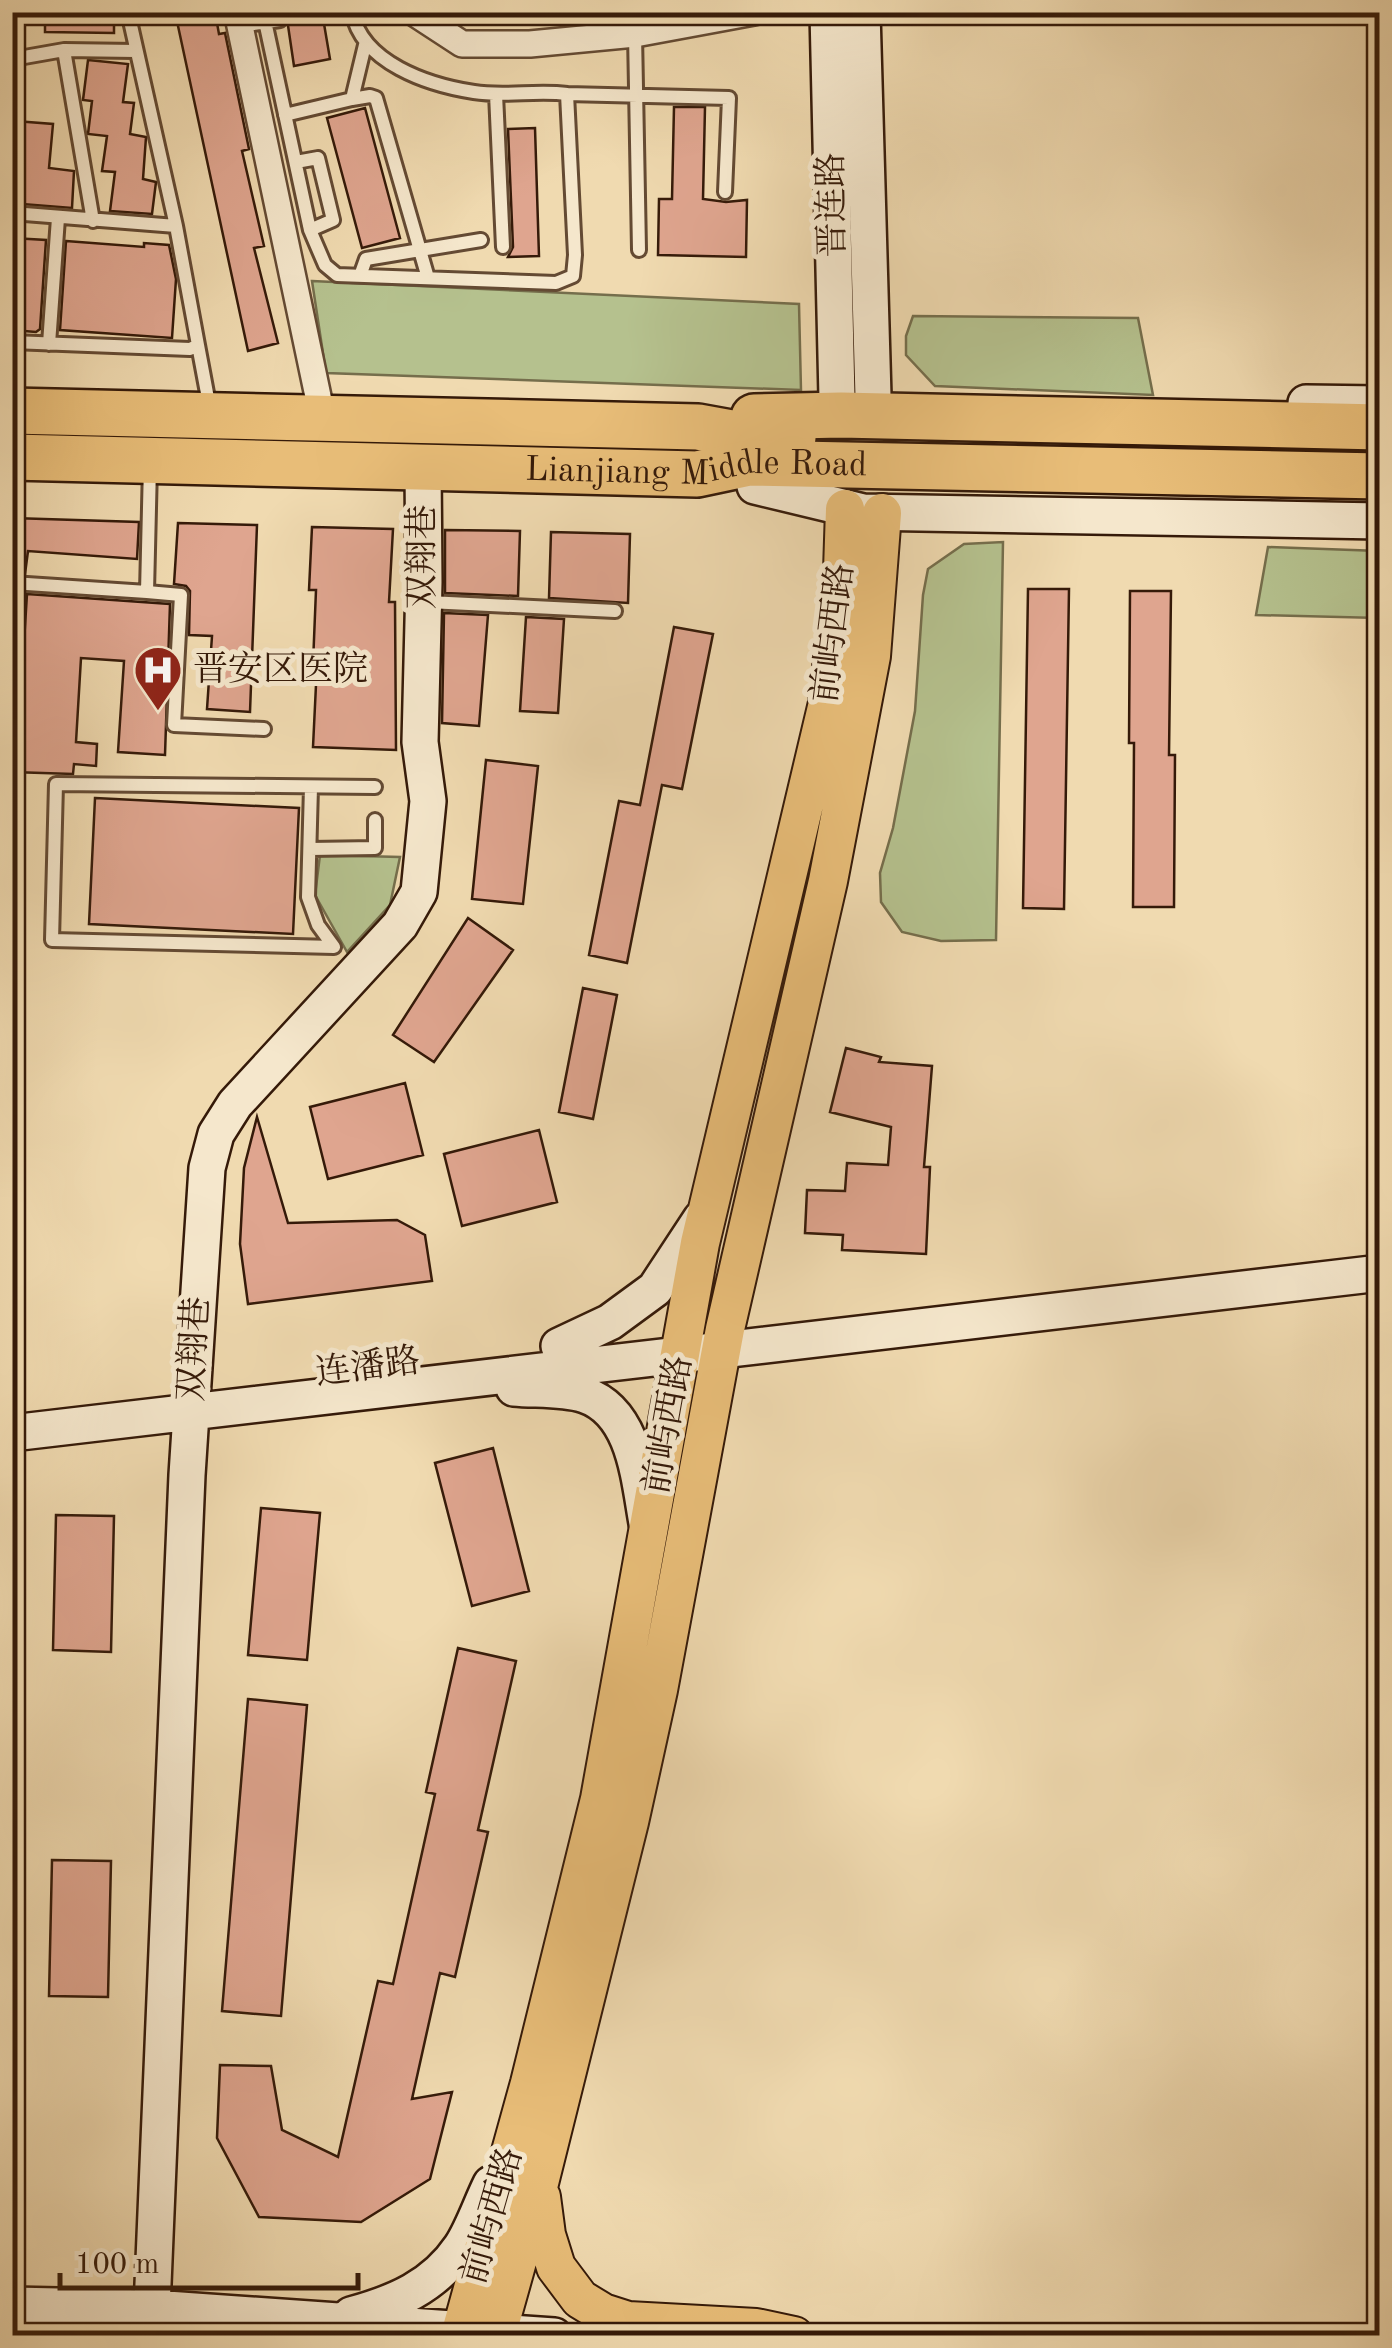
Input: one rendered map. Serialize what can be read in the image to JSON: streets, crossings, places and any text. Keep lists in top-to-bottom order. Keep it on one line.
{"streets":{"highway":["Lianjiang Middle Road"],"main road":["晋连路","双翔巷","前屿西路","连潘路"]},"crossings":[["Lianjiang Middle Road","双翔巷"],["双翔巷","连潘路"],["前屿西路","连潘路"]],"places":{"hospital":["晋安区医院"]},"scale_bar":"100 m"}
